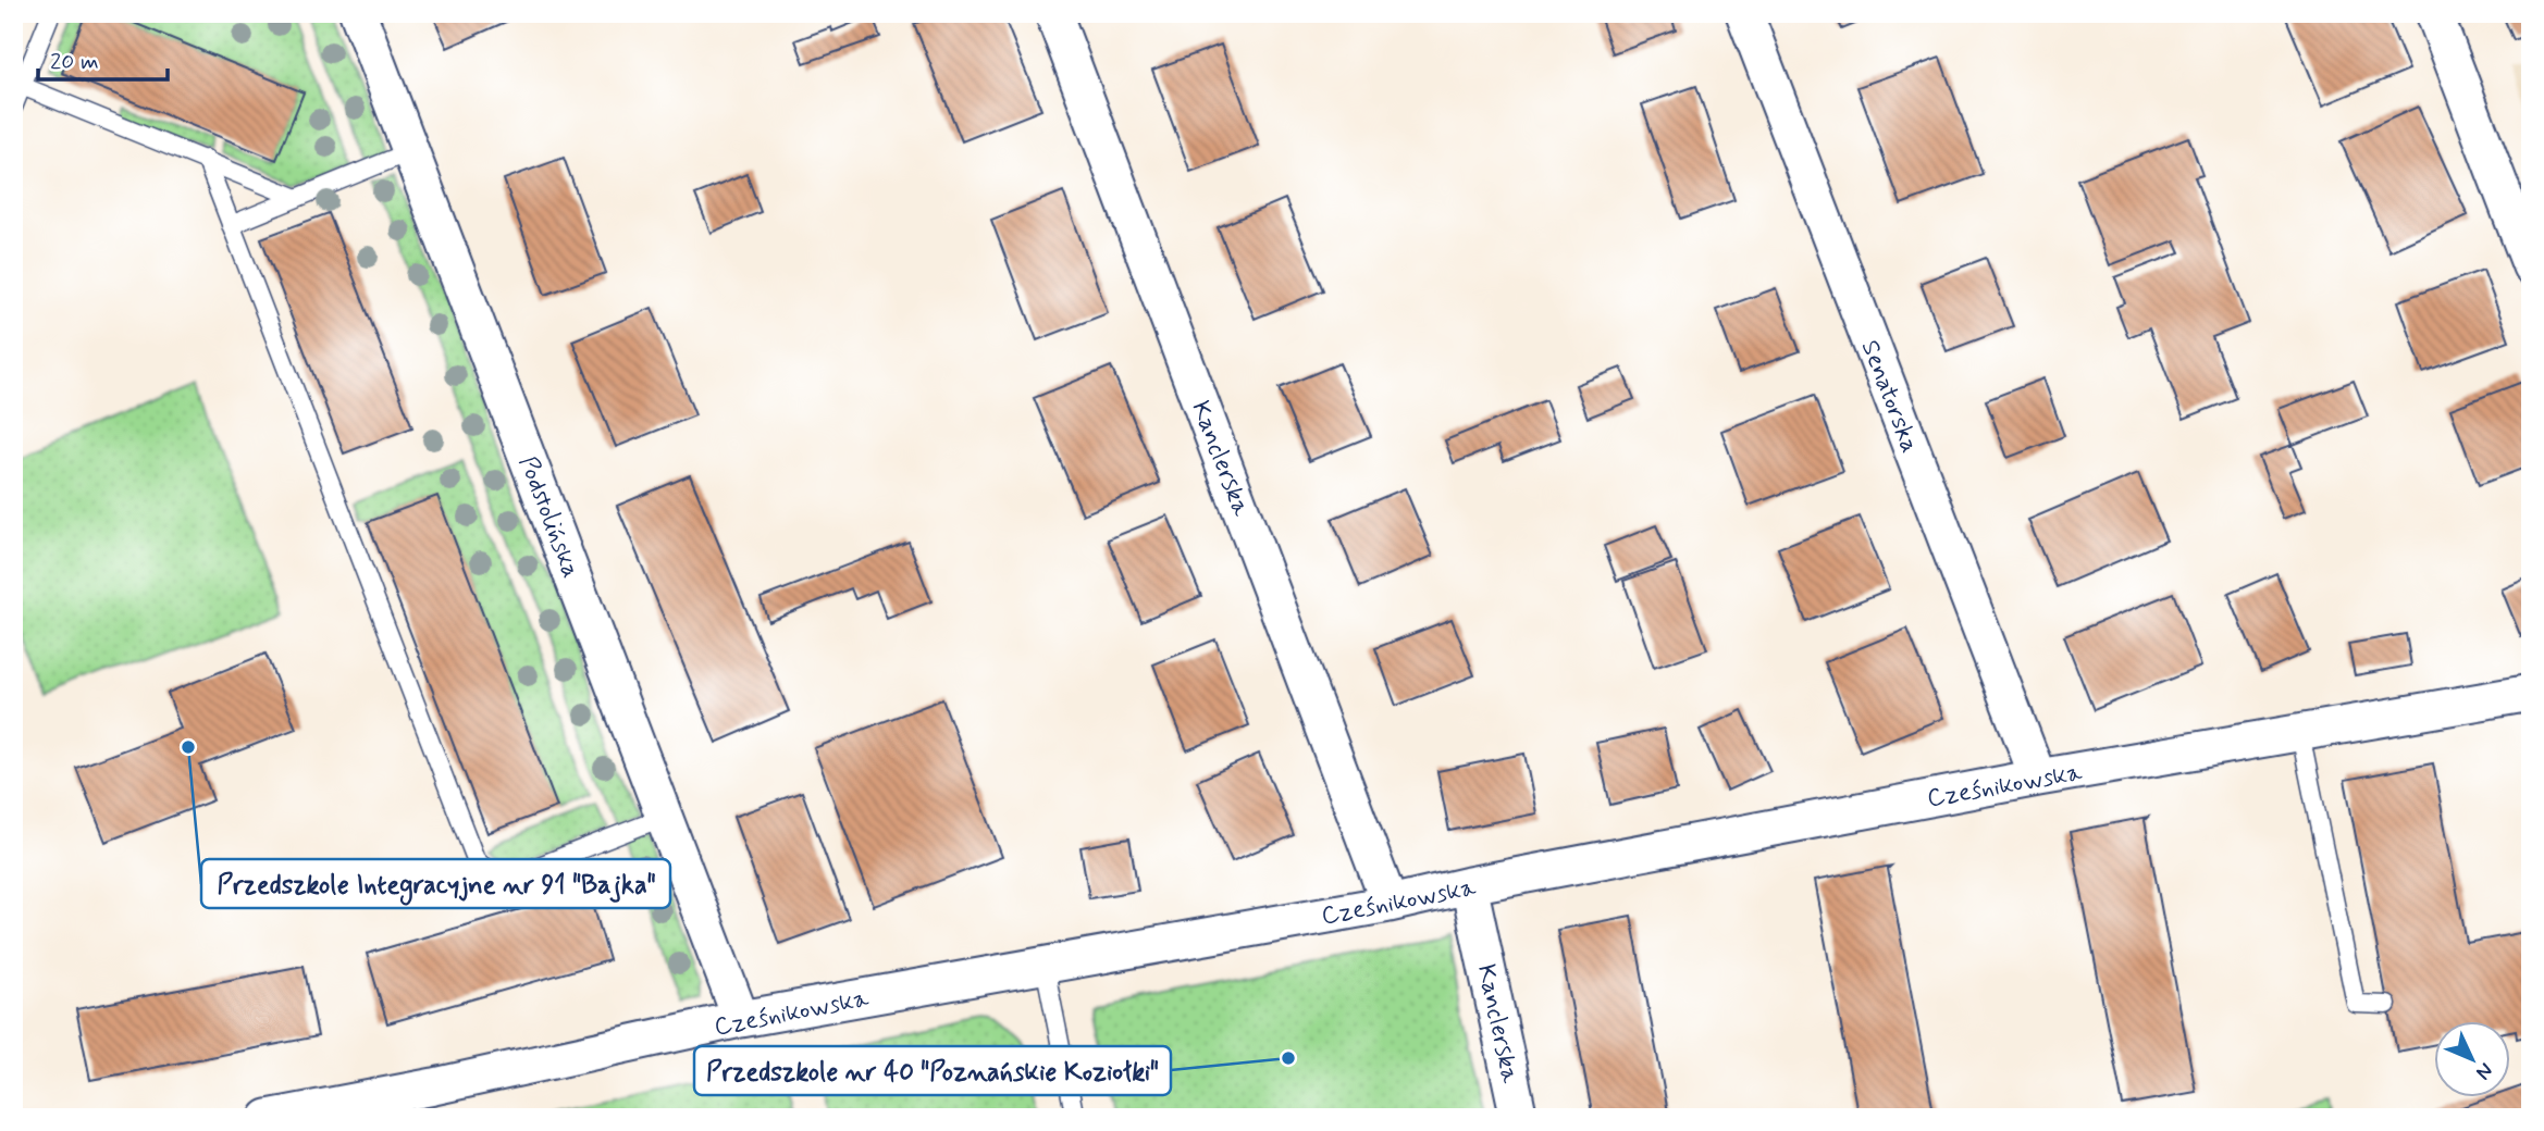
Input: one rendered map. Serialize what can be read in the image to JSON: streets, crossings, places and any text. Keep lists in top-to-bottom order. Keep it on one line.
{"streets":{"street":["Senatorska","Kanclerska","Podstolińska","Cześnikowska"]},"crossings":[["Senatorska","Cześnikowska"],["Kanclerska","Cześnikowska"],["Podstolińska","Cześnikowska"]],"places":["Przedszkole Integracyjne nr 91 \"Bajka\"","Przedszkole nr 40 \"Poznańskie Koziołki\""],"scale_bar":"20 m","north":"bottom right"}
